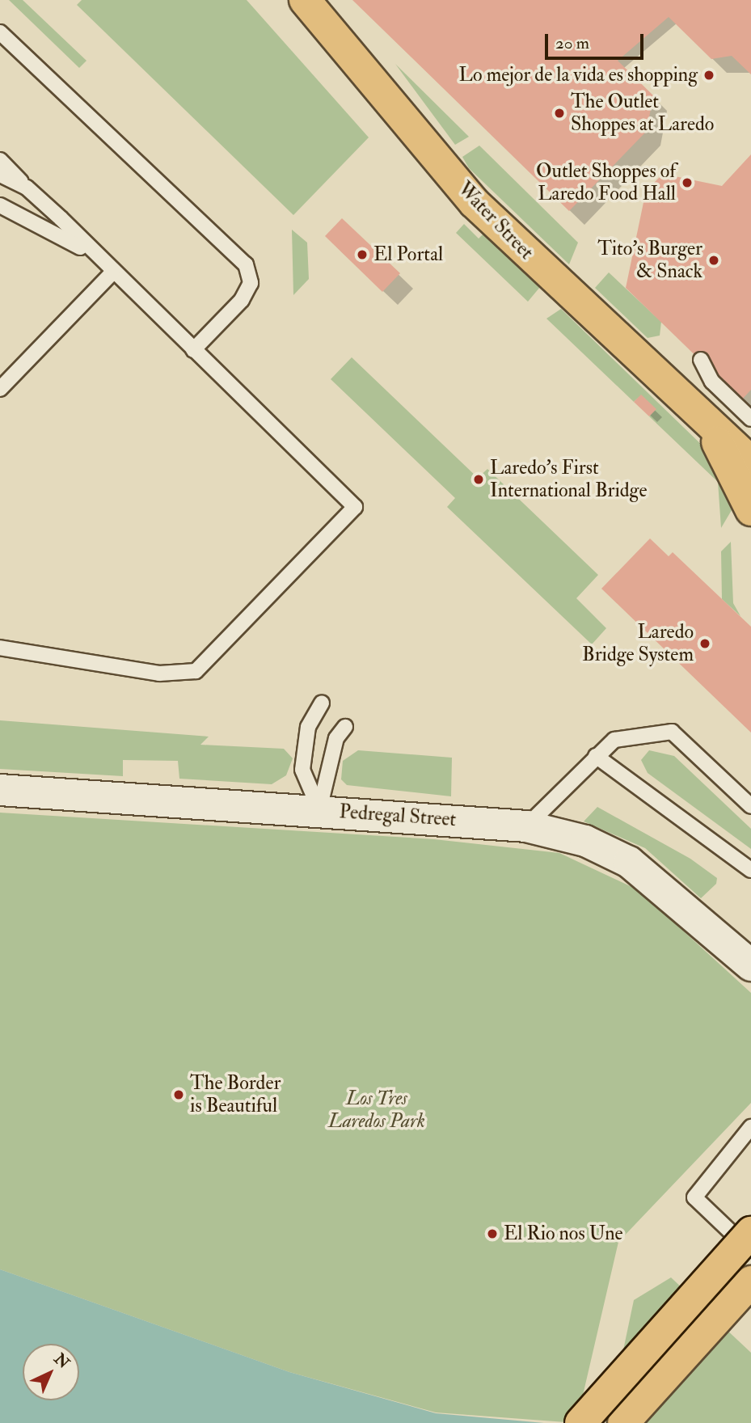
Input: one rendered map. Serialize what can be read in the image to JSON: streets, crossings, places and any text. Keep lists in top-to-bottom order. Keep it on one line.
{"streets":{"main road":["Water Street","Pedregal Street"]},"parks":["Los Tres Laredos Park"],"places":["Lo mejor de la vida es shopping","The Outlet Shoppes at Laredo","Outlet Shoppes of Laredo Food Hall","El Portal","Tito's Burger & Snack","Laredo's First International Bridge","Laredo Bridge System","The Border is Beautiful","El Rio nos Une"],"scale_bar":"20 m","north":"top right"}
